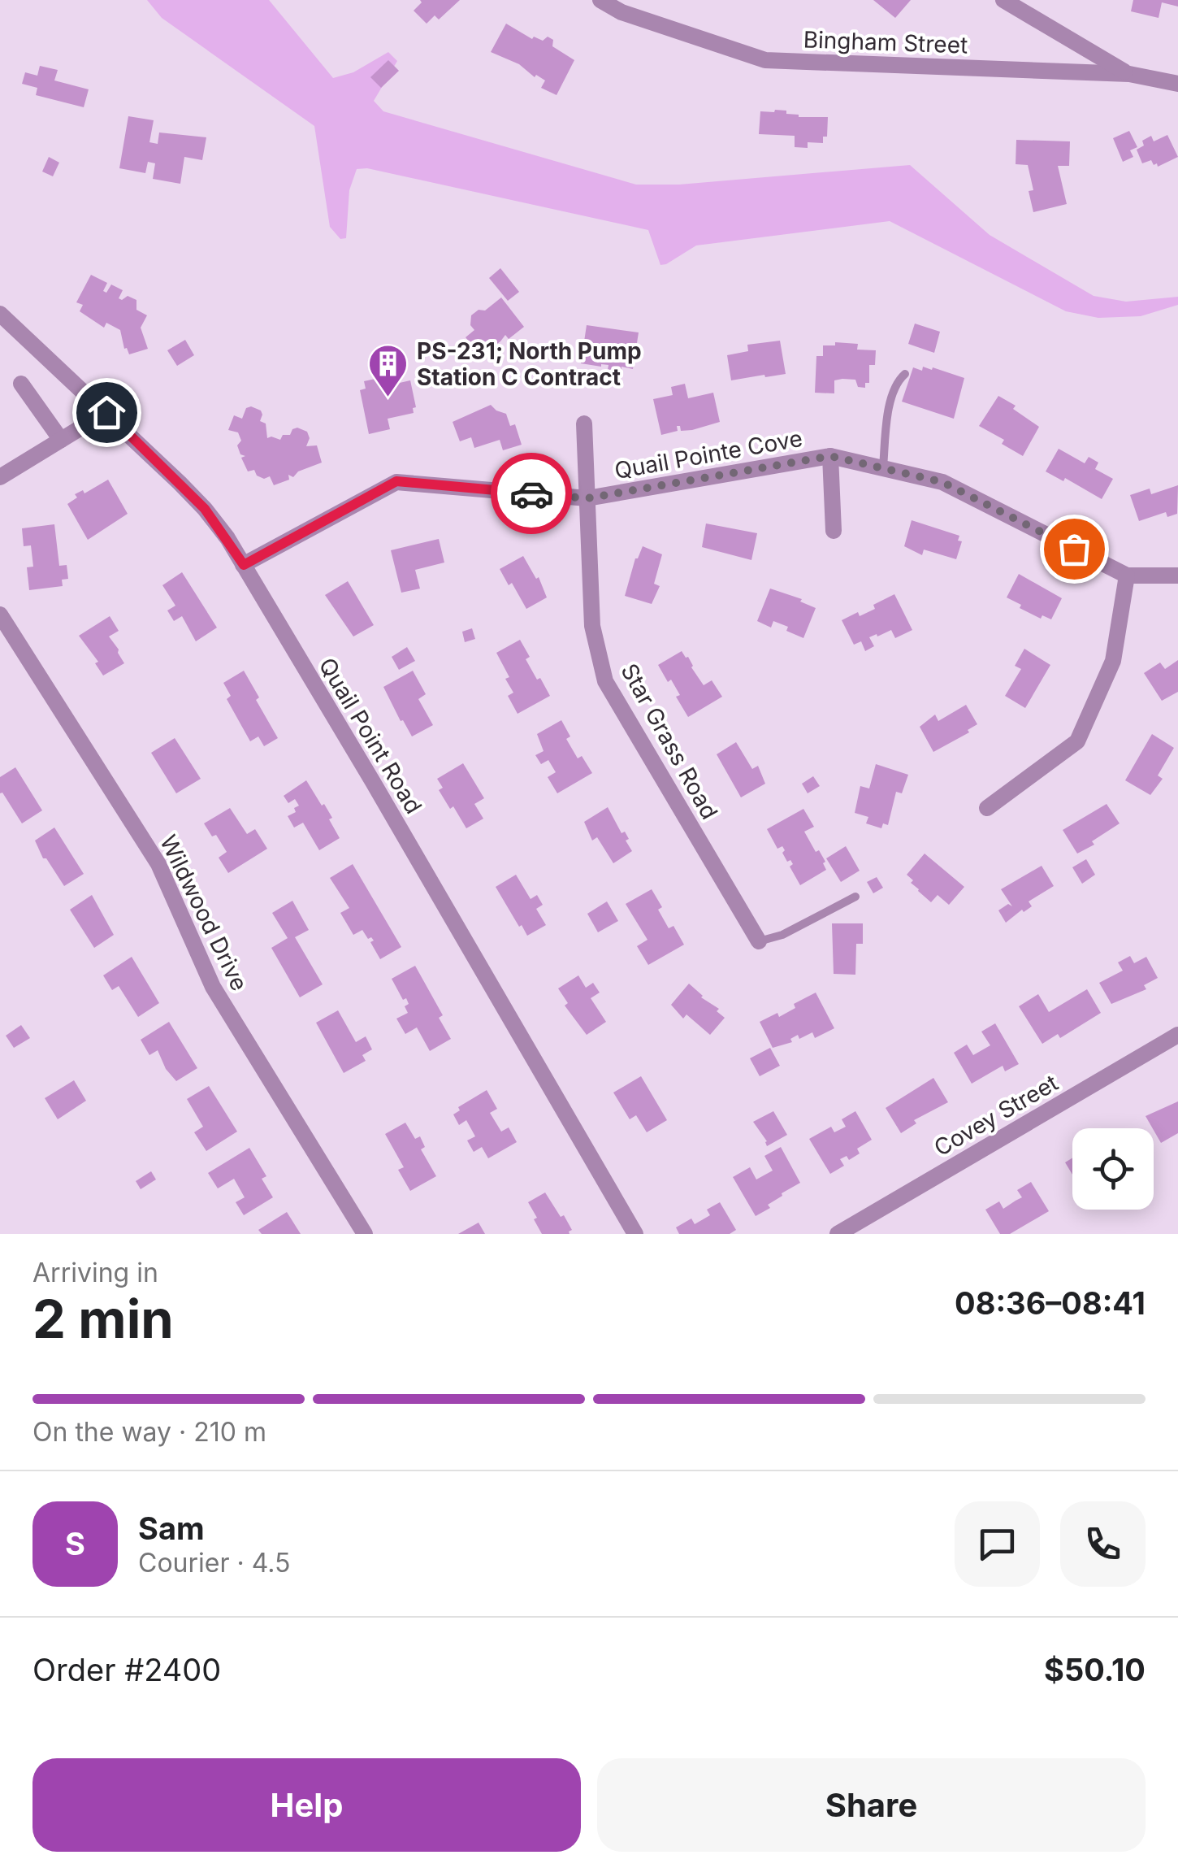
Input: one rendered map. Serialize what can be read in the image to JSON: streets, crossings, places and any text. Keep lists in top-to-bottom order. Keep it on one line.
{"streets":{"street":["Bingham Street","Quail Pointe Cove","Quail Point Road","Star Grass Road","Wildwood Drive","Covey Street"]},"crossings":[["Quail Pointe Cove","Quail Point Road"],["Quail Pointe Cove","Star Grass Road"]],"places":{"building":["PS-231; North Pump Station C Contract"]},"page":{"heading":["2 min","Arriving in","08:36–08:41"],"panel":["Sam","Courier · 4.5","Order #2400","$50.10"],"bar":"On the way · 210 m","round":"S","buttons":["Help","Share"]}}
